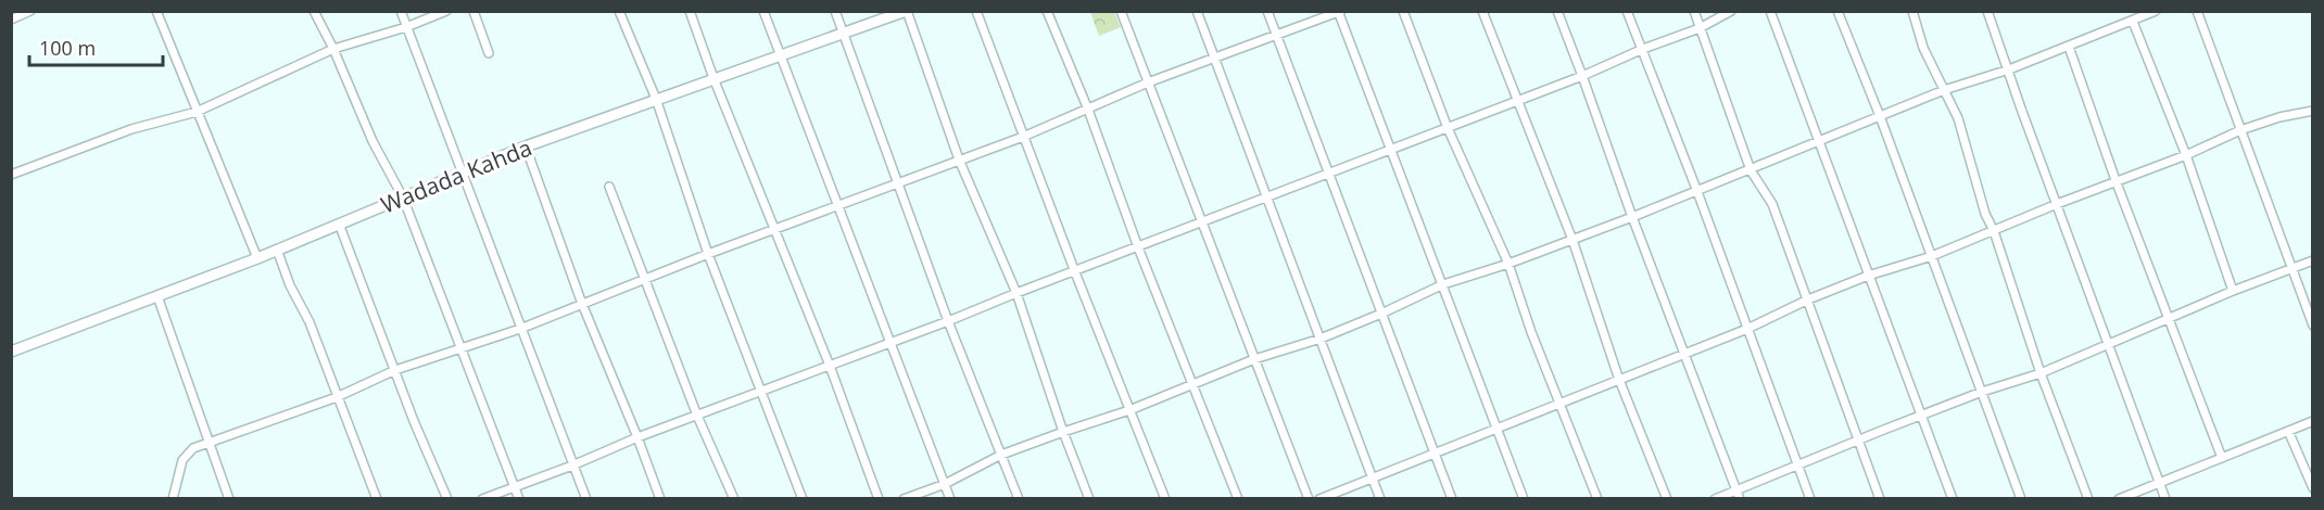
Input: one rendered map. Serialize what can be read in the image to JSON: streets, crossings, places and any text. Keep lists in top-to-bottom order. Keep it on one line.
{"streets":{"main road":["Wadada Kahda"]},"scale_bar":"100 m"}
